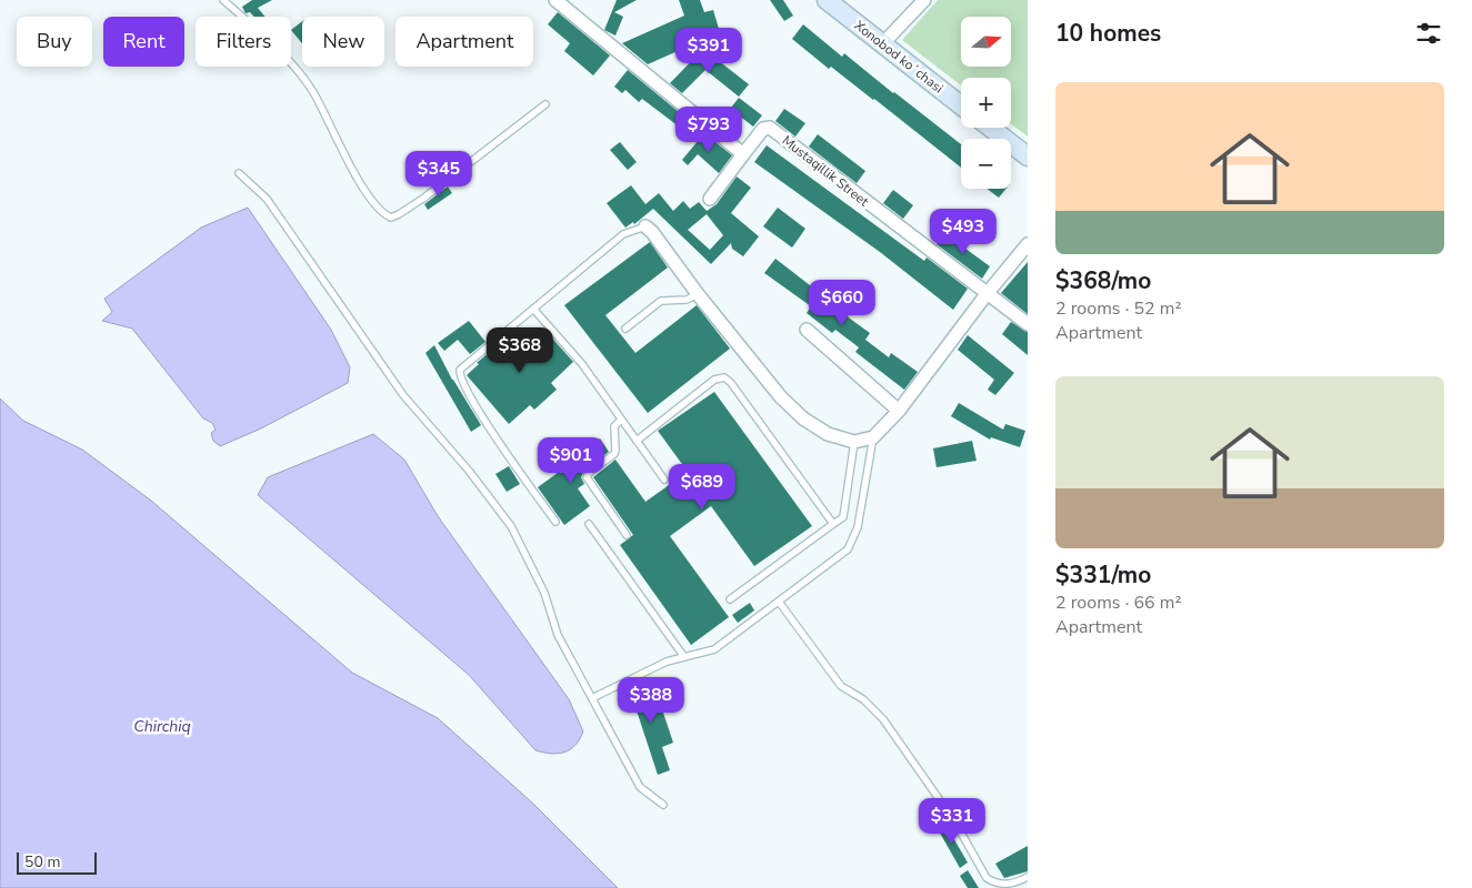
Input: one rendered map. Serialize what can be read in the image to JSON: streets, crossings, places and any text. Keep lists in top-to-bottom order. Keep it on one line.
{"streets":{"main road":["Xonobod koʻchasi"],"street":["Mustaqillik Street"]},"water":["Chirchiq"],"scale_bar":"50 m","north":"right","page":{"heading":"10 homes","map_buttons":["+","−"],"chip":["Buy","Rent","Filters","New","Apartment"],"price":["$391","$793","$345","$493","$660","$368","$901","$689","$388","$331"],"list":[{"name":"$368/mo","note":"2 rooms · 52 m² · Apartment"},{"name":"$331/mo","note":"2 rooms · 66 m² · Apartment"}],"scale":"50 m"}}
